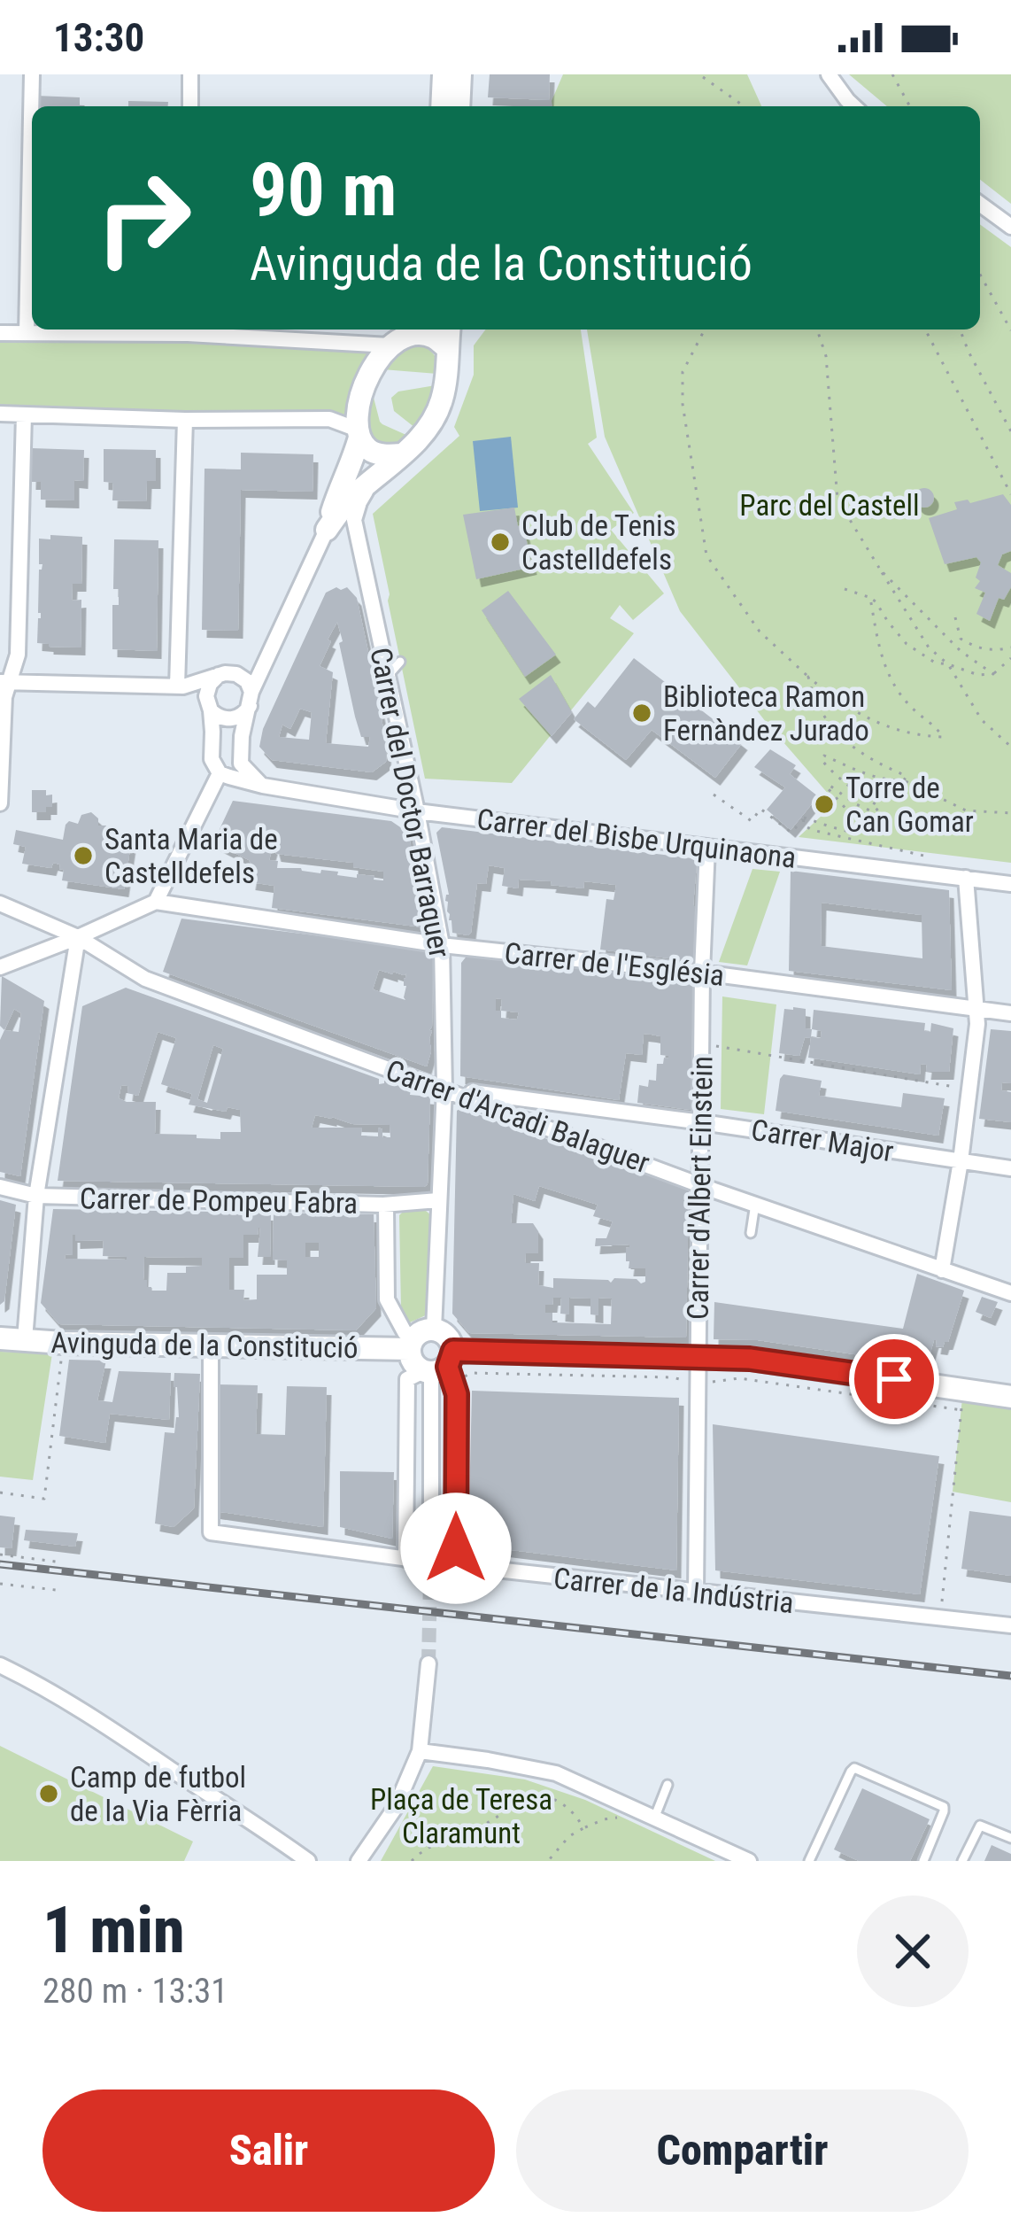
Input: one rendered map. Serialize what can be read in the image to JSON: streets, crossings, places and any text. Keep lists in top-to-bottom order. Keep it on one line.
{"streets":{"street":["Carrer del Doctor Barraquer","Carrer del Bisbe Urquinaona","Carrer de l'Església","Carrer d'Arcadi Balaguer","Carrer Major","Carrer d'Albert Einstein","Carrer de Pompeu Fabra","Avinguda de la Constitució","Carrer de la Indústria"]},"crossings":[["Carrer del Doctor Barraquer","Carrer del Bisbe Urquinaona"],["Carrer del Doctor Barraquer","Carrer de l'Església"],["Carrer del Doctor Barraquer","Carrer d'Arcadi Balaguer"],["Carrer del Doctor Barraquer","Carrer Major"],["Carrer del Doctor Barraquer","Carrer de Pompeu Fabra"],["Carrer del Doctor Barraquer","Avinguda de la Constitució"],["Carrer del Bisbe Urquinaona","Carrer d'Albert Einstein"],["Carrer de l'Església","Carrer d'Albert Einstein"],["Carrer d'Arcadi Balaguer","Carrer Major"],["Carrer d'Arcadi Balaguer","Carrer d'Albert Einstein"],["Carrer Major","Carrer d'Albert Einstein"],["Carrer d'Albert Einstein","Carrer de la Indústria"],["Avinguda de la Constitució","Carrer de la Indústria"]],"parks":["Parc del Castell","Plaça de Teresa Claramunt"],"places":["Club de Tenis Castelldefels","Biblioteca Ramon Fernàndez Jurado","Torre de Can Gomar","Santa Maria de Castelldefels","Camp de futbol de la Via Fèrria"],"page":{"status":"13:30","turn":["90 m","Avinguda de la Constitució"],"heading":["1 min","280 m · 13:31"],"buttons":["Salir","Compartir"]}}
